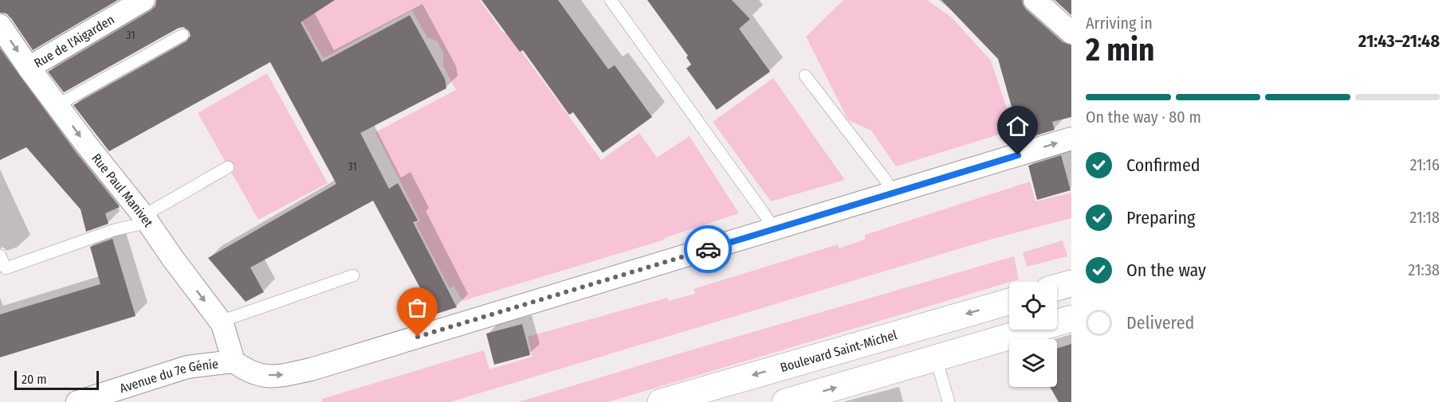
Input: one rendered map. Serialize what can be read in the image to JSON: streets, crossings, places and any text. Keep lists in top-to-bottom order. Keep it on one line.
{"streets":{"main road":["Boulevard Saint-Michel"],"street":["Rue de l'Aigarden","Rue Paul Manivet","Avenue du 7e Génie"]},"crossings":[["Rue de l'Aigarden","Rue Paul Manivet"],["Rue Paul Manivet","Avenue du 7e Génie"]],"one_way":["Rue Paul Manivet"],"house_numbers":["31","31"],"scale_bar":"20 m","page":{"heading":["2 min","Arriving in","21:43–21:48"],"bar":"On the way · 80 m","list":[["Confirmed","21:16"],["Preparing","21:18"],["On the way","21:38"],"Delivered"],"scale":"20 m"}}
